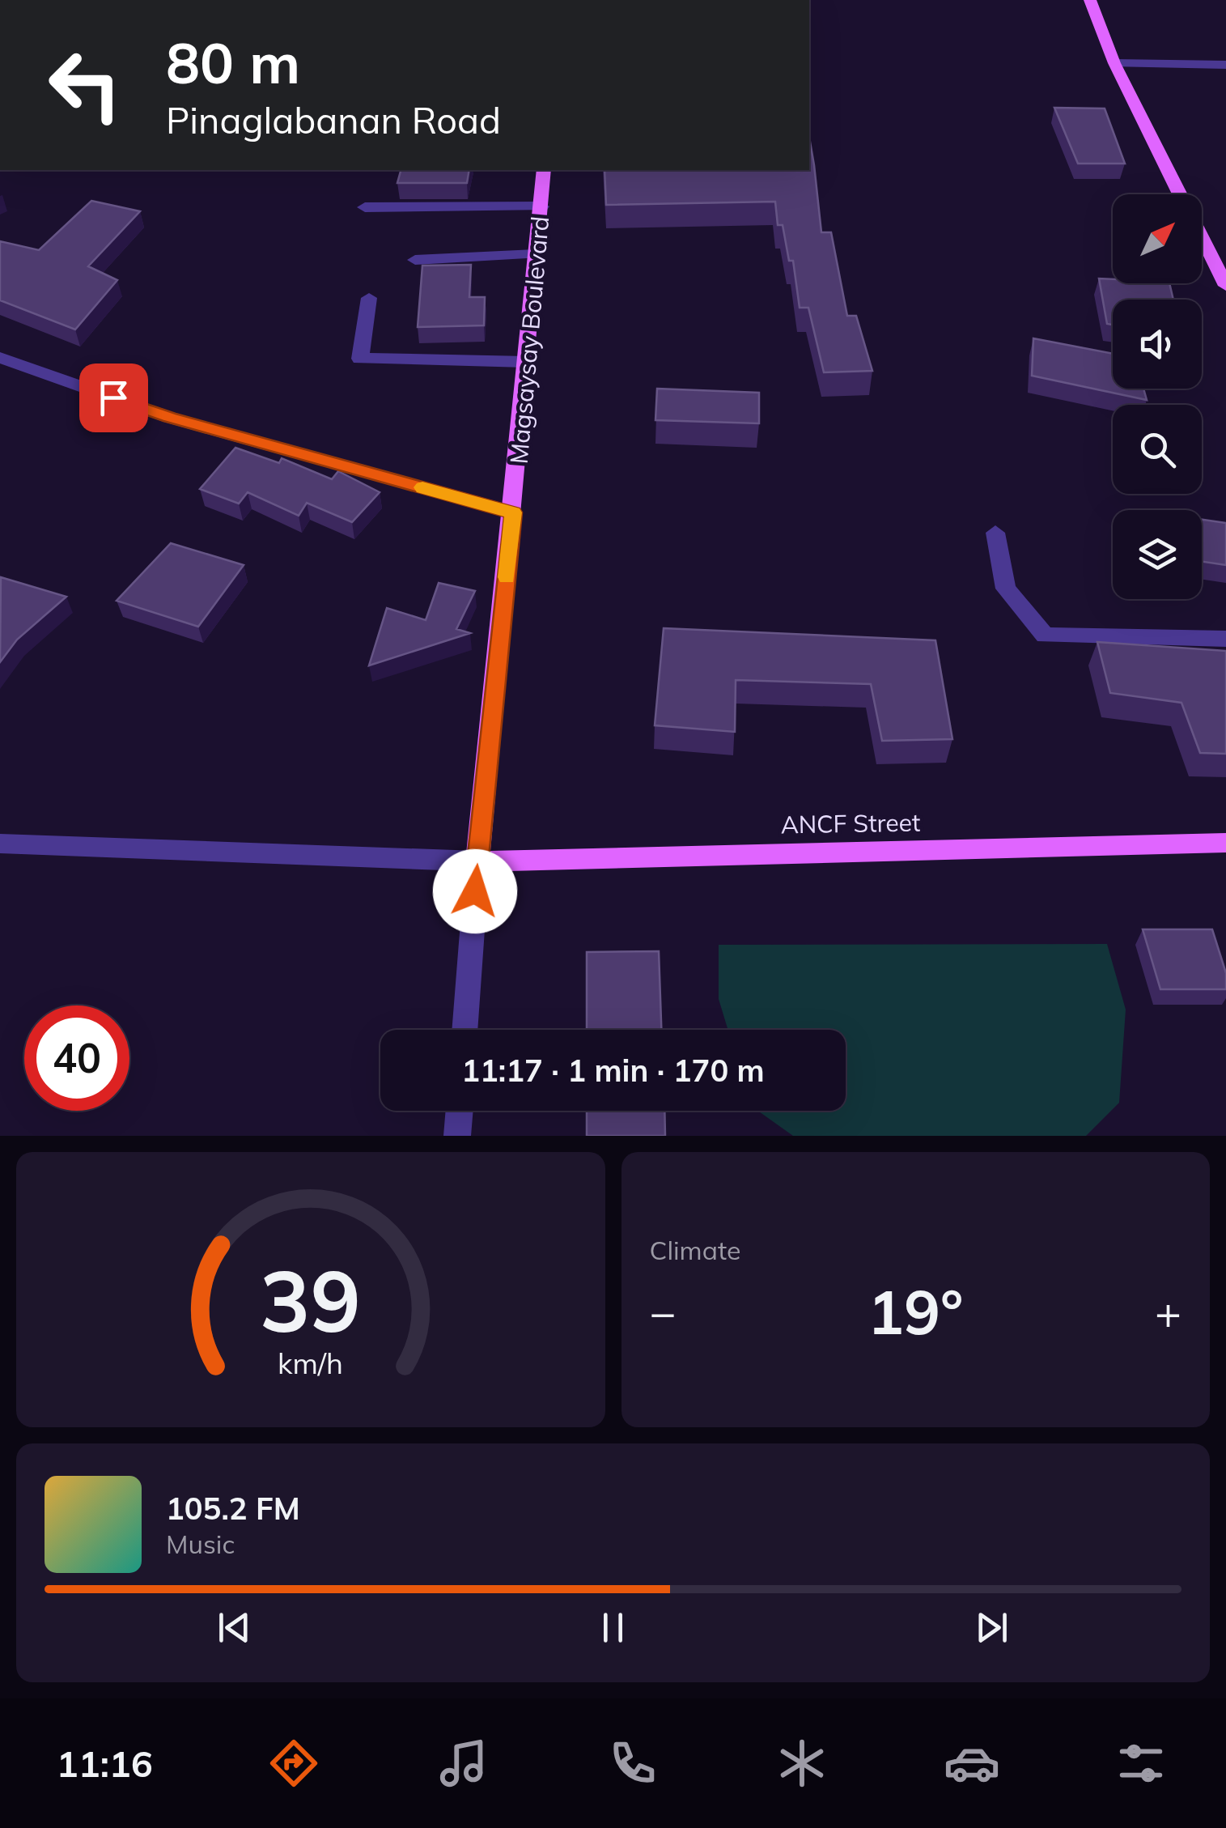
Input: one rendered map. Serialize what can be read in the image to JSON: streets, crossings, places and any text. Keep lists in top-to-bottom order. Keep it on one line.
{"streets":{"main road":["Magsaysay Boulevard","ANCF Street"]},"crossings":[["Magsaysay Boulevard","ANCF Street"]],"north":"top right","page":{"turn":["80 m","Pinaglabanan Road"],"limit":"40","trip":"11:17 · 1 min · 170 m","tile":"Climate","heat":["−","19°","+"],"song":["105.2 FM","Music"],"tabs":"11:16","gauge":["39","km/h"]}}
